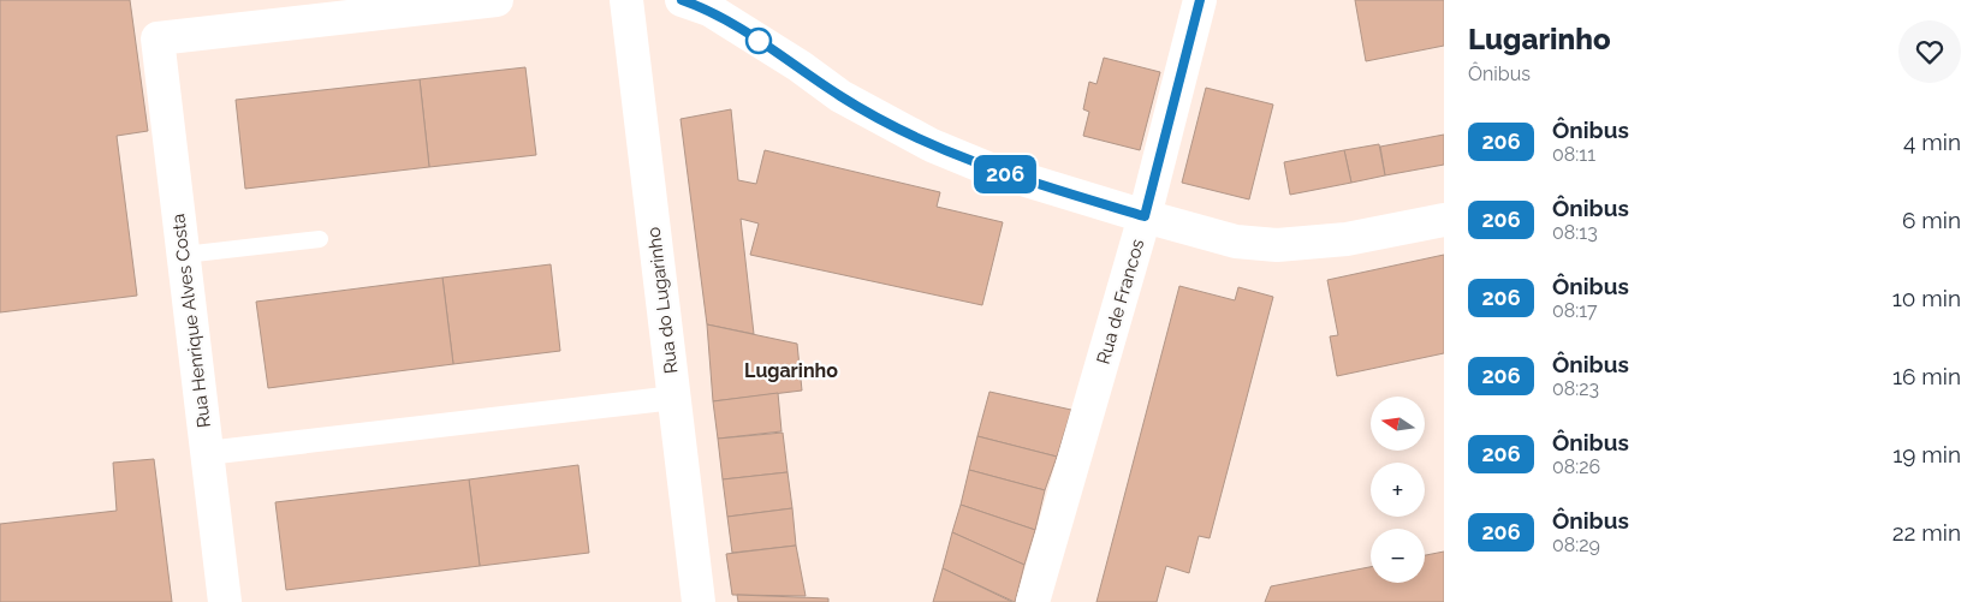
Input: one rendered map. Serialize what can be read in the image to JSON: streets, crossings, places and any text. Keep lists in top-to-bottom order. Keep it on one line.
{"streets":{"street":["Rua do Lugarinho","Rua de Francos","Rua Henrique Alves Costa"]},"districts":["Lugarinho"],"lines":["bus line 206"],"north":"left","page":{"on_map":"206","heading":["Lugarinho","Ônibus"],"list":[{"mark":"206","name":"Ônibus","note":"08:11","value":"4 min"},{"mark":"206","name":"Ônibus","note":"08:13","value":"6 min"},{"mark":"206","name":"Ônibus","note":"08:17","value":"10 min"},{"mark":"206","name":"Ônibus","note":"08:23","value":"16 min"},{"mark":"206","name":"Ônibus","note":"08:26","value":"19 min"},{"mark":"206","name":"Ônibus","note":"08:29","value":"22 min"}],"map_buttons":["+","−"]}}
